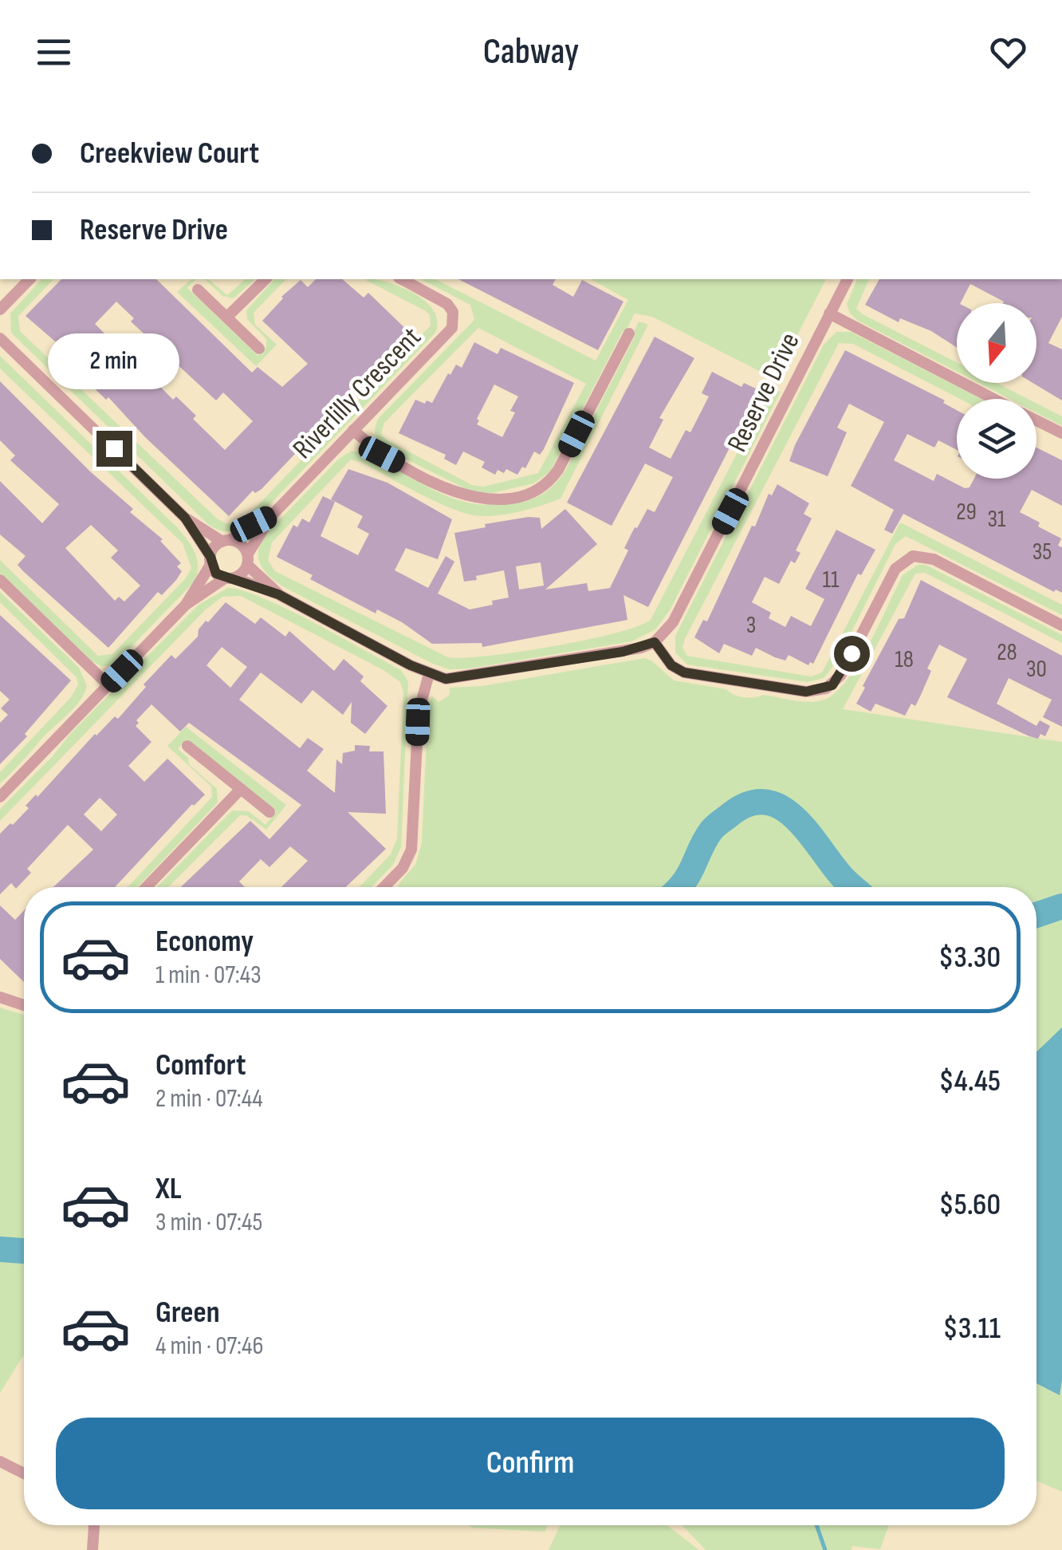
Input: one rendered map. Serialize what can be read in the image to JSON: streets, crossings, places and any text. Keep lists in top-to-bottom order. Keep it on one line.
{"streets":{"street":["Reserve Drive","Riverlilly Crescent"]},"house_numbers":["29","31","35","11","3","28","18","30"],"north":"bottom","page":{"header":"Cabway","banner":["Creekview Court","Reserve Drive"],"bubble":"2 min","list":[{"name":"Economy","note":"1 min · 07:43","value":"$3.30"},{"name":"Comfort","note":"2 min · 07:44","value":"$4.45"},{"name":"XL","note":"3 min · 07:45","value":"$5.60"},{"name":"Green","note":"4 min · 07:46","value":"$3.11"}],"buttons":"Confirm"}}
